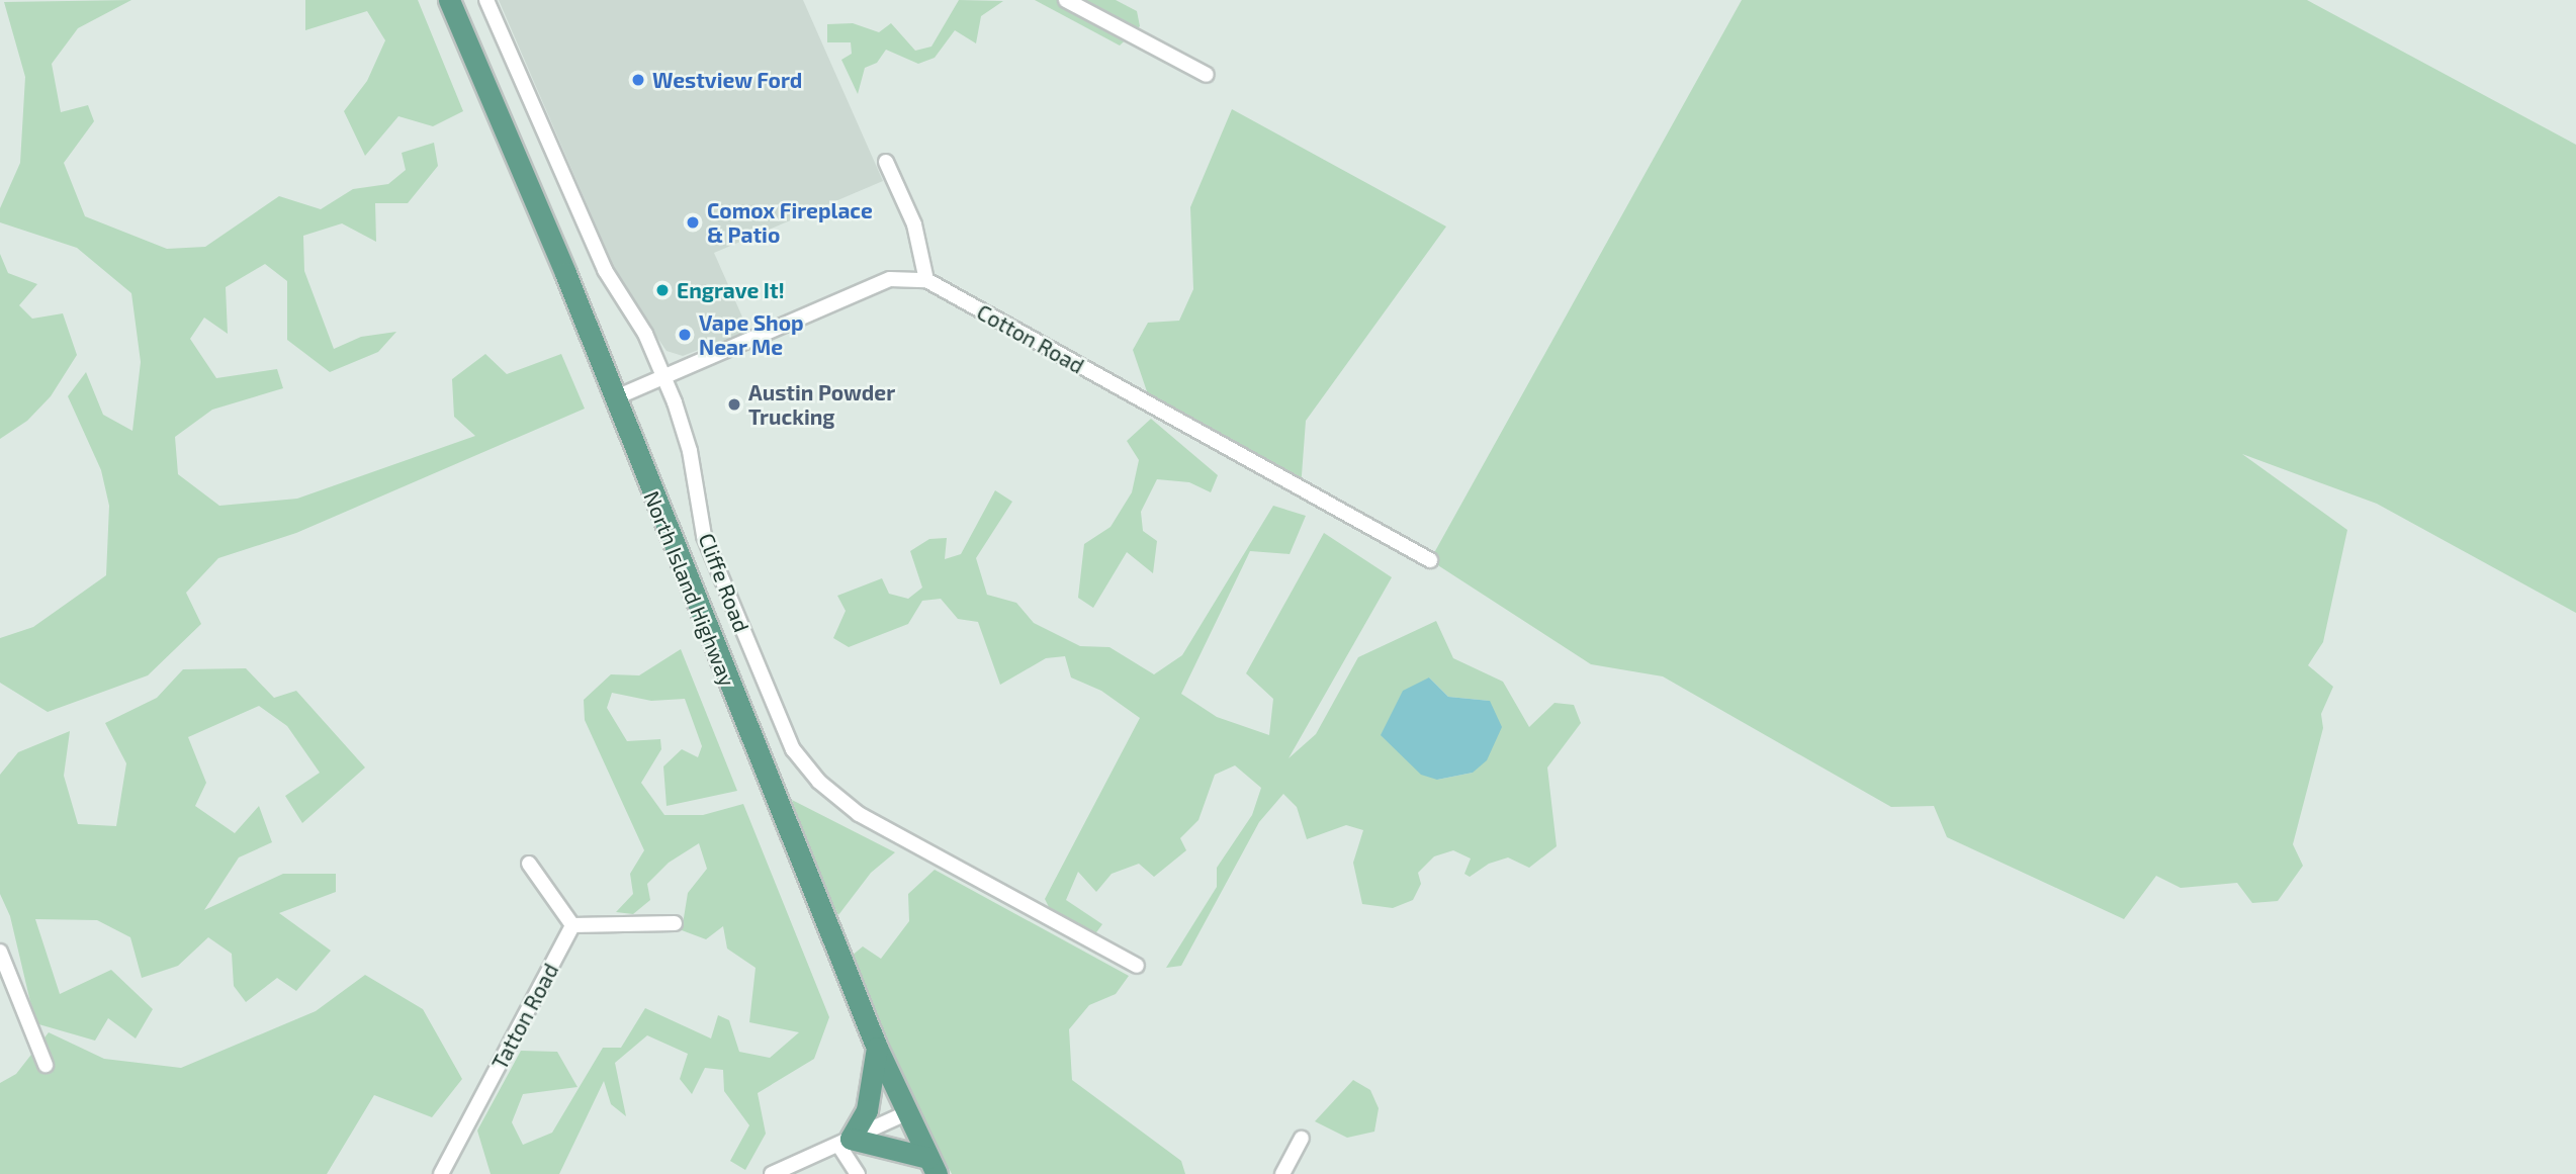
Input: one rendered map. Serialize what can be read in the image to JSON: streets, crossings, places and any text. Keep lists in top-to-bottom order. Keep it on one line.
{"streets":{"main road":["North Island Highway"],"street":["Cotton Road","Cliffe Road","Tatton Road"]},"crossings":[["Cotton Road","Cliffe Road"],["Cotton Road","North Island Highway"]],"places":["Westview Ford","Comox Fireplace & Patio","Engrave It!","Vape Shop Near Me","Austin Powder Trucking"]}
